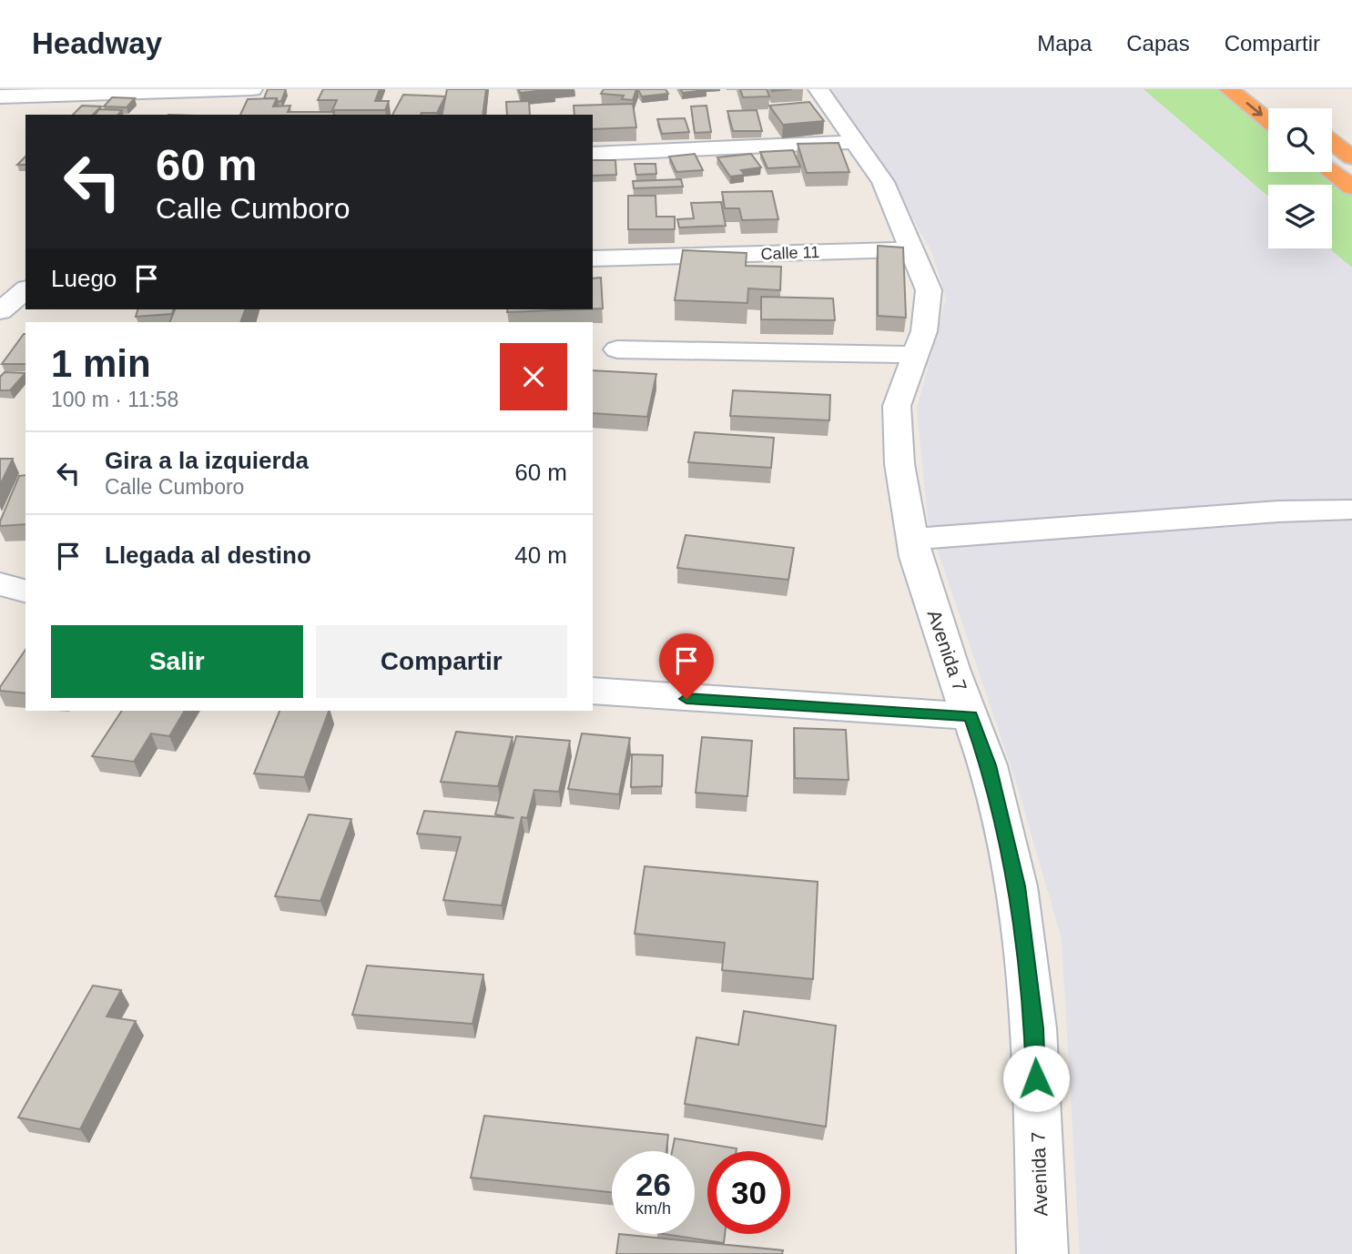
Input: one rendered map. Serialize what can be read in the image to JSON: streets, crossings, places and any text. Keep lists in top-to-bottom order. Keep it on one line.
{"streets":{"street":["Calle 11","Avenida 7"]},"crossings":[["Calle 11","Avenida 7"]],"page":{"header":"Headway","nav":["Mapa","Capas","Compartir"],"turn":["60 m","Calle Cumboro"],"then":"Luego","heading":["1 min","100 m · 11:58"],"list":[{"name":"Gira a la izquierda","note":"Calle Cumboro","value":"60 m"},{"name":"Llegada al destino","value":"40 m"}],"buttons":["Salir","Compartir"],"speed":"26 km/h","limit":"30"}}
